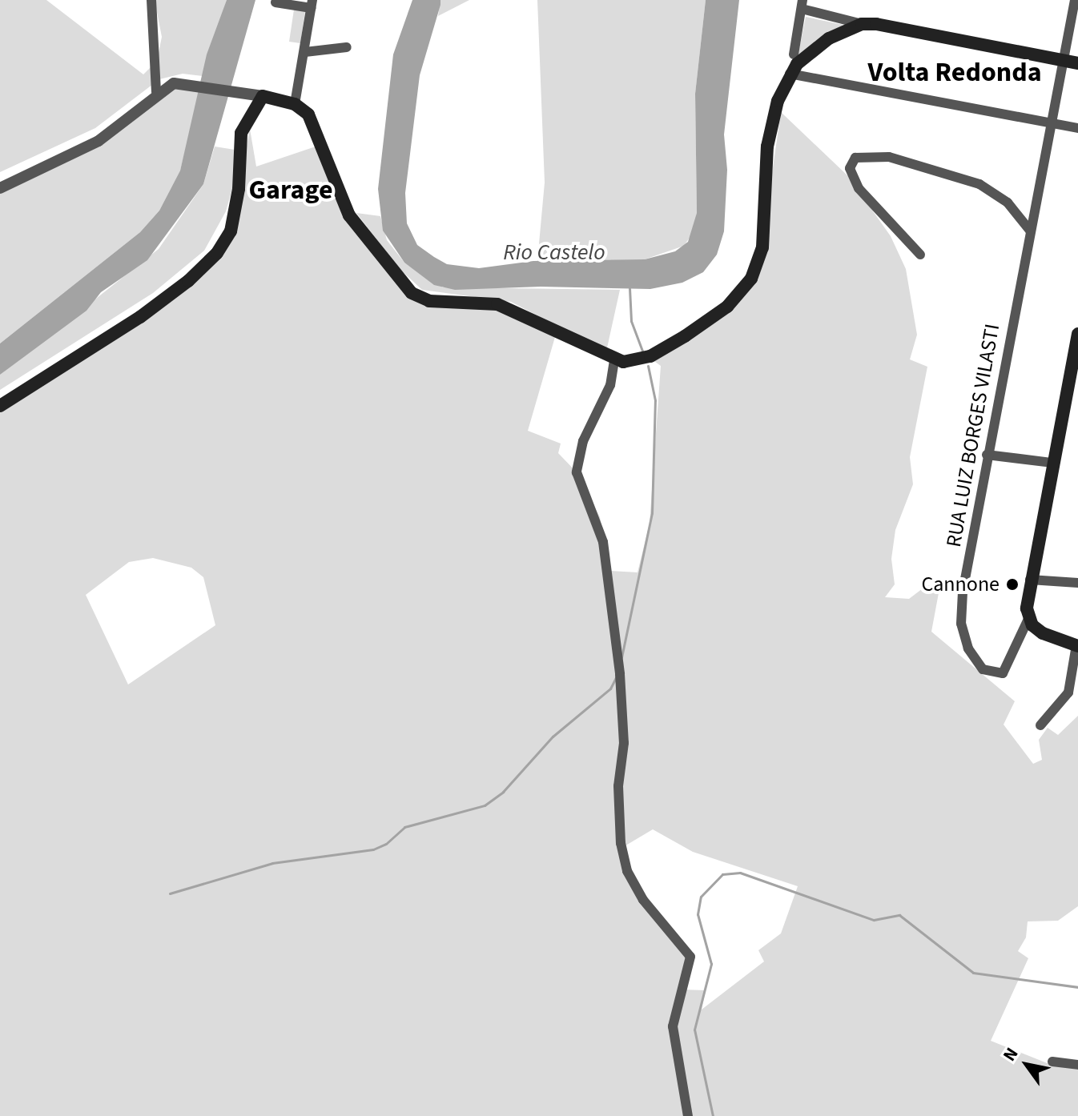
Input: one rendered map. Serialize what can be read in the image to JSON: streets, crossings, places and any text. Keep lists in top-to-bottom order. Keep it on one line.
{"streets":{"street":["RUA LUIZ BORGES VILASTI"]},"districts":["Volta Redonda","Garage"],"water":["Rio Castelo"],"places":["Cannone"],"north":"top left"}
